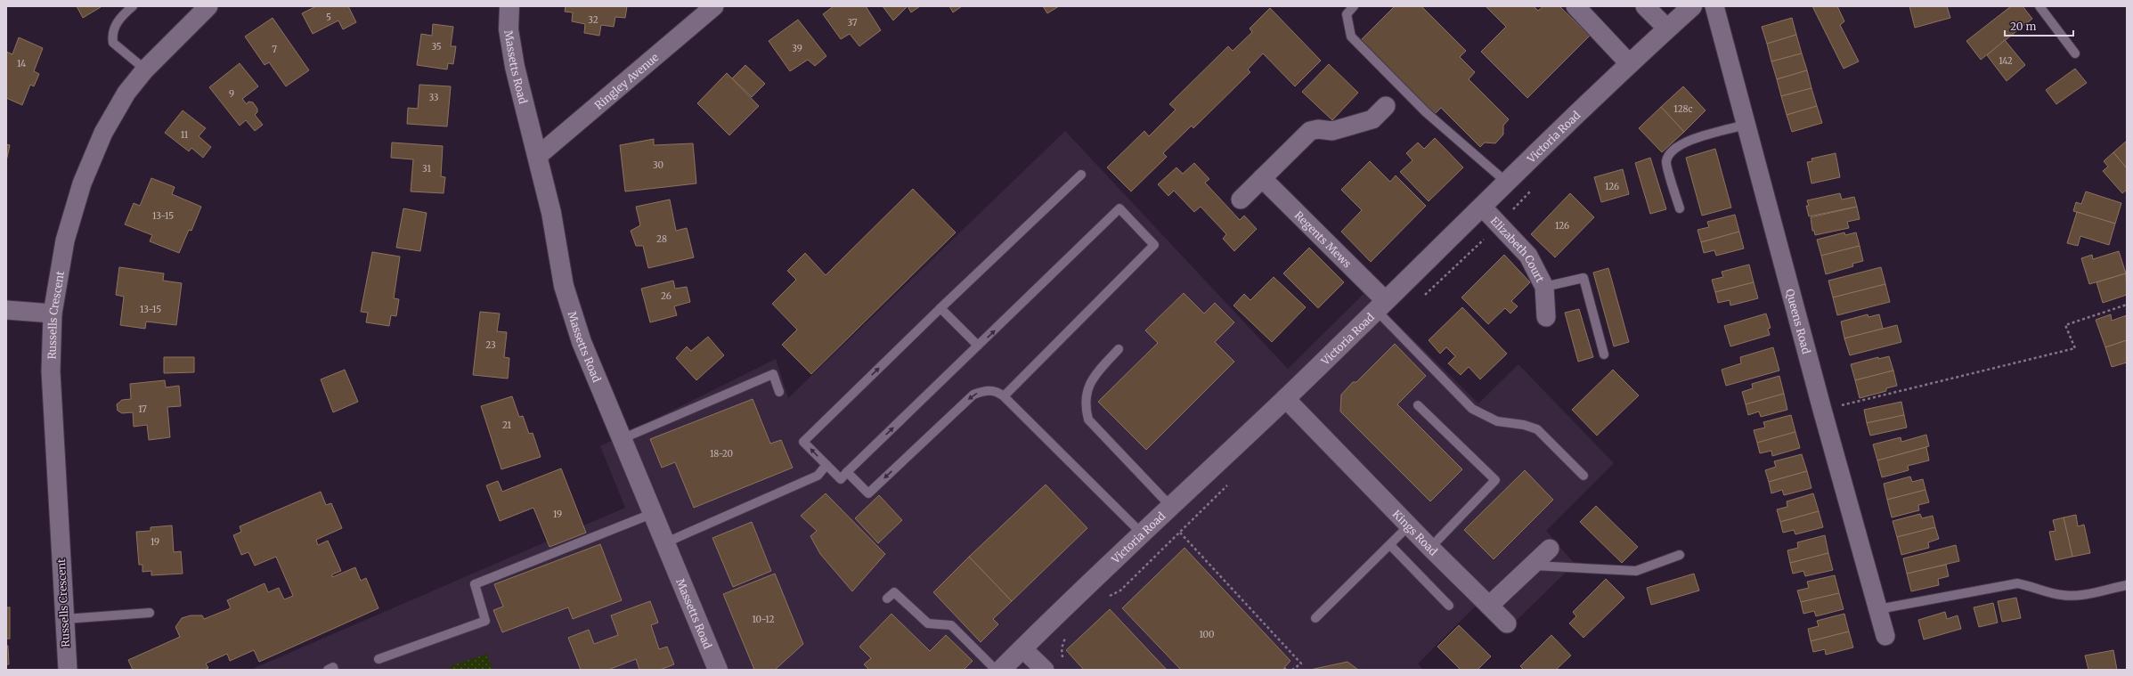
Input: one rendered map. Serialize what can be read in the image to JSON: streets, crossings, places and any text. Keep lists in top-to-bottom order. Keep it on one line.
{"streets":{"street":["Massetts Road","Ringley Avenue","Victoria Road","Regents Mews","Elizabeth Court","Russells Crescent","Queens Road","Kings Road"]},"crossings":[["Massetts Road","Ringley Avenue"],["Victoria Road","Regents Mews"],["Victoria Road","Elizabeth Court"],["Victoria Road","Kings Road"]],"house_numbers":["5","32","37","35","39","7","142","14","9","33","128c","11","30","31","126","13-15","126","28","26","13-15","23","17","21","18-20","19","19","10-12","100"],"scale_bar":"20 m"}
